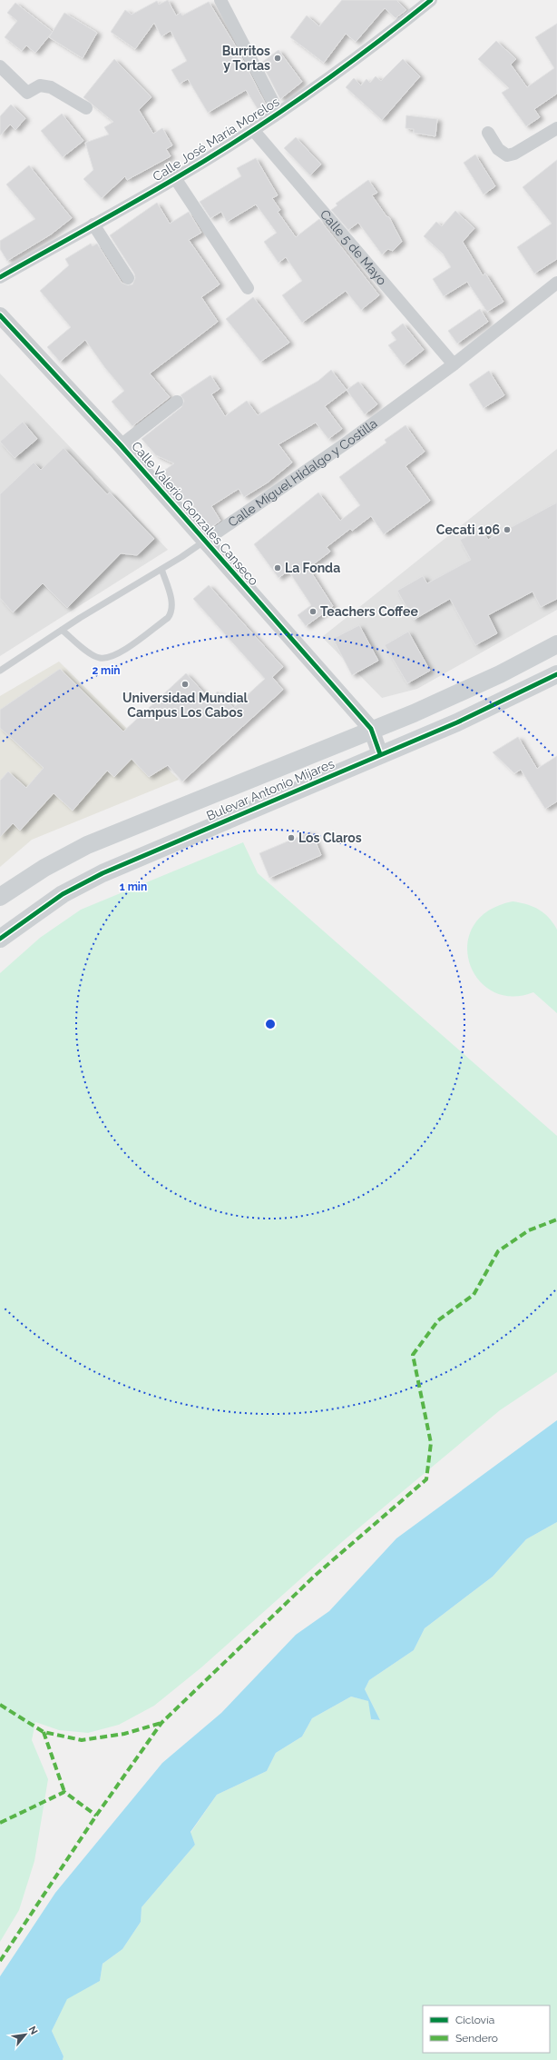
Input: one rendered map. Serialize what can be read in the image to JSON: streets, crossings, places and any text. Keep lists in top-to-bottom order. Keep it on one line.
{"streets":{"main road":["Bulevar Antonio Mijares"],"street":["Calle José María Morelos","Calle 5 de Mayo","Calle Miguel Hidalgo y Costilla","Calle Valerio Gonzales Canseco"]},"crossings":[["Calle José María Morelos","Calle 5 de Mayo"],["Calle 5 de Mayo","Calle Miguel Hidalgo y Costilla"],["Calle Miguel Hidalgo y Costilla","Calle Valerio Gonzales Canseco"],["Calle Valerio Gonzales Canseco","Bulevar Antonio Mijares"]],"places":["Burritos y Tortas","Cecati 106","La Fonda","Teachers Coffee","Universidad Mundial Campus Los Cabos","Los Claros"],"legend":["Ciclovía","Sendero"],"north":"top right","rings":["2 min","1 min"]}
